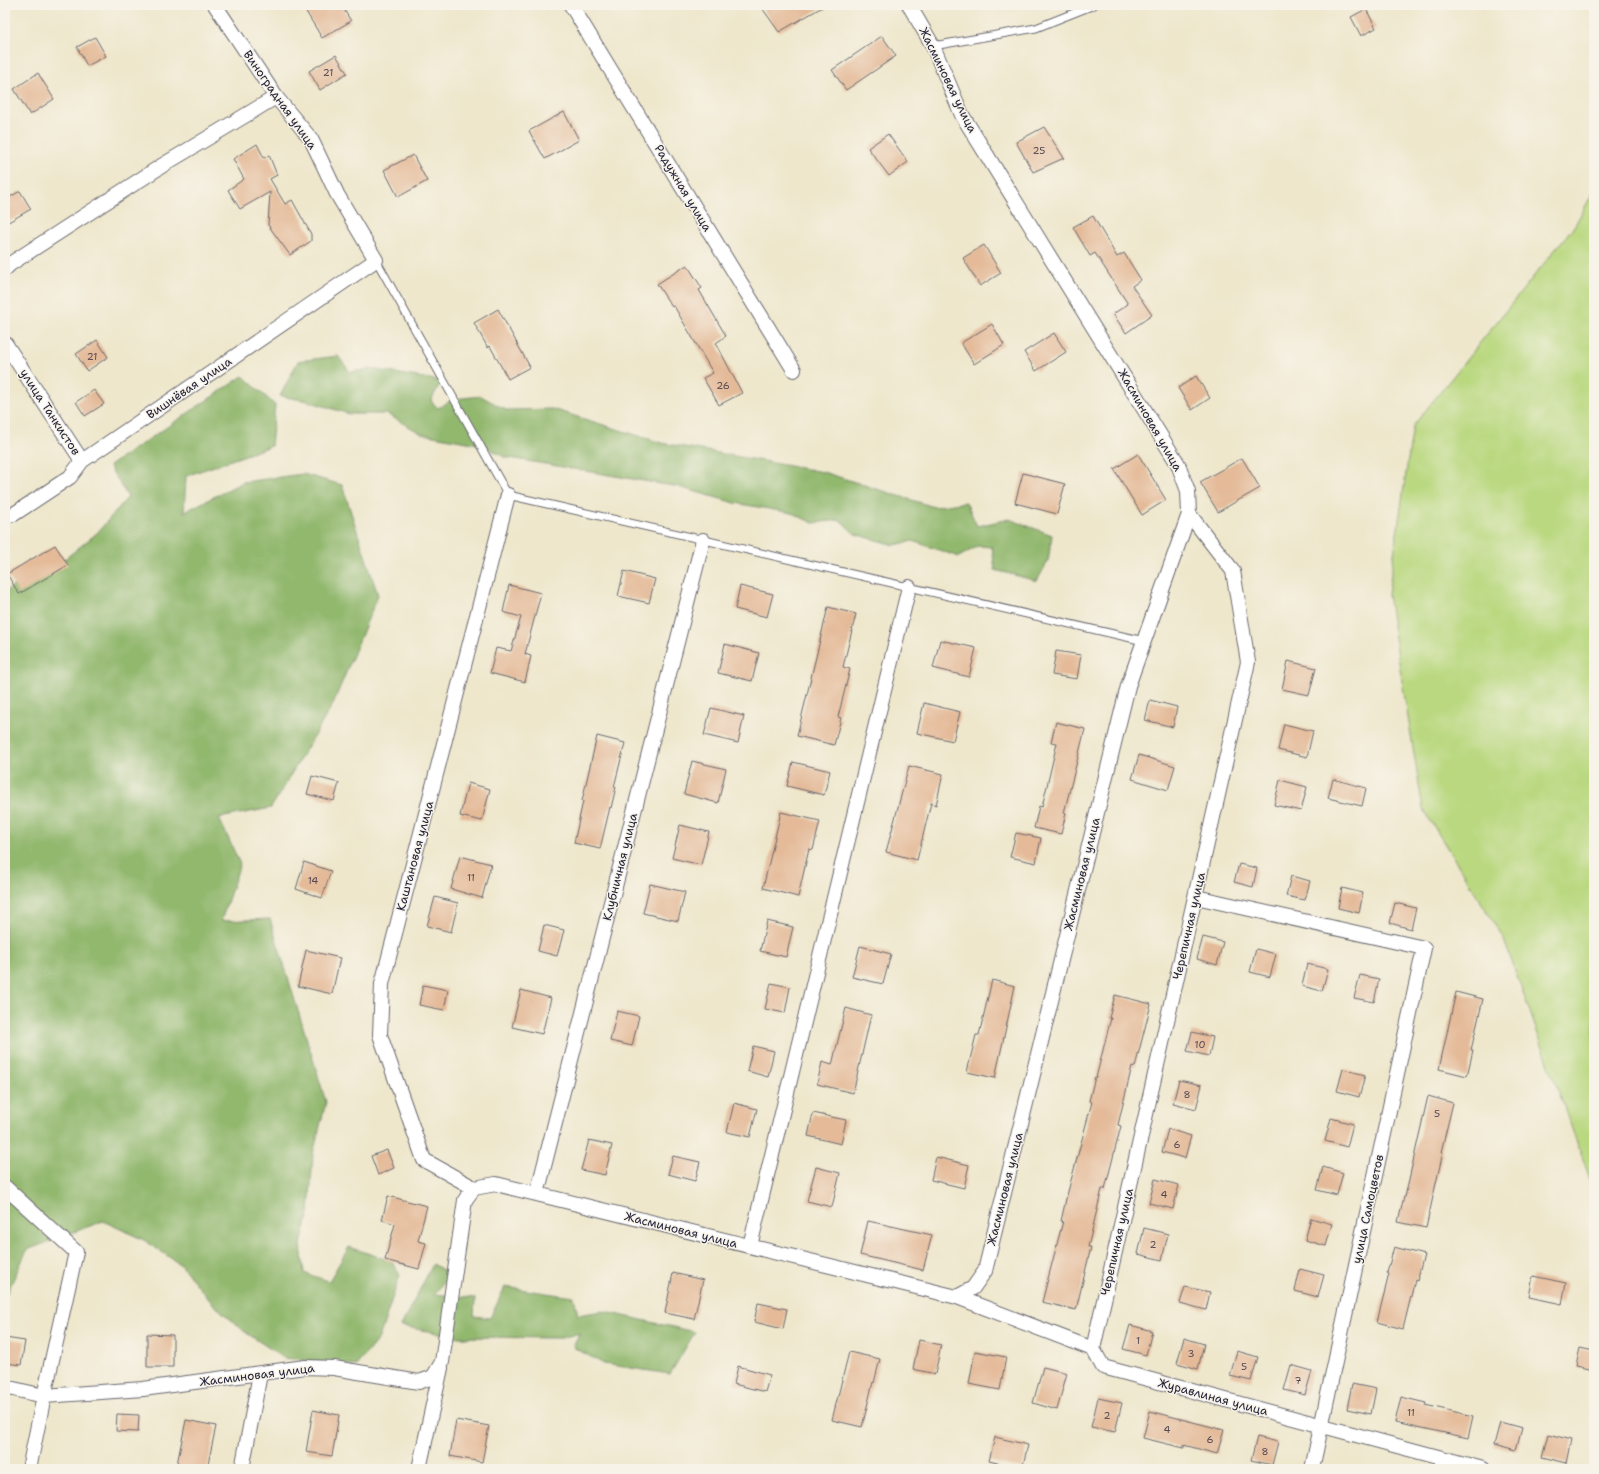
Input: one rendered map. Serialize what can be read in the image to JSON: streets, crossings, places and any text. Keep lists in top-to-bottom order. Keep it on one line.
{"streets":{"street":["Жасминовая улица","Виноградная улица","Радужная улица","Вишнёвая улица","улица Танкистов","Каштановая улица","Клубничная улица","Черепичная улица","улица Самоцветов","Журавлиная улица"]},"crossings":[["Жасминовая улица","Каштановая улица"],["Жасминовая улица","Клубничная улица"],["Жасминовая улица","Черепичная улица"],["Виноградная улица","Вишнёвая улица"],["Вишнёвая улица","улица Танкистов"],["Черепичная улица","улица Самоцветов"],["Черепичная улица","Журавлиная улица"],["улица Самоцветов","Журавлиная улица"]],"house_numbers":["21","25","21","26","11","14","10","8","5","6","4","2","1","3","5","7","11","2","4","6","8"]}
